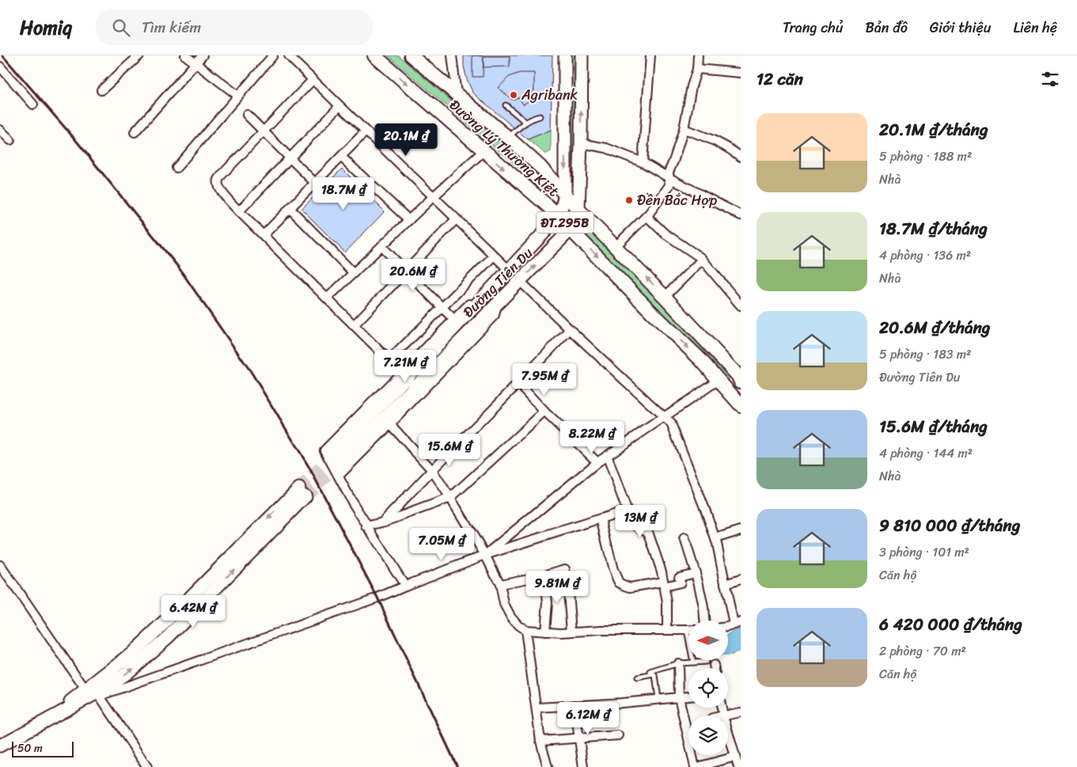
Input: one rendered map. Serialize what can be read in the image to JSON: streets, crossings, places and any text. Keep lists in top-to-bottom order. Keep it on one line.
{"streets":{"main road":["Đường Lý Thường Kiệt","ĐT.295B","Đường Tiên Du"]},"crossings":[["Đường Lý Thường Kiệt","Đường Tiên Du"]],"places":["Agribank","Đền Bắc Hợp"],"scale_bar":"50 m","north":"left","page":{"header":"Homiq","search":"Tìm kiếm","nav":["Trang chủ","Bản đồ","Giới thiệu","Liên hệ"],"heading":"12 căn","list":[{"name":"20.1M ₫/tháng","note":"5 phòng · 188 m² · Nhà"},{"name":"18.7M ₫/tháng","note":"4 phòng · 136 m² · Nhà"},{"name":"20.6M ₫/tháng","note":"5 phòng · 183 m² · Đường Tiên Du"},{"name":"15.6M ₫/tháng","note":"4 phòng · 144 m² · Nhà"},{"name":"9 810 000 ₫/tháng","note":"3 phòng · 101 m² · Căn hộ"},{"name":"6 420 000 ₫/tháng","note":"2 phòng · 70 m² · Căn hộ"}],"price":["20.1M ₫","18.7M ₫","20.6M ₫","7.21M ₫","7.95M ₫","8.22M ₫","15.6M ₫","13M ₫","7.05M ₫","9.81M ₫","6.42M ₫","6.12M ₫"],"scale":"50 m"}}
